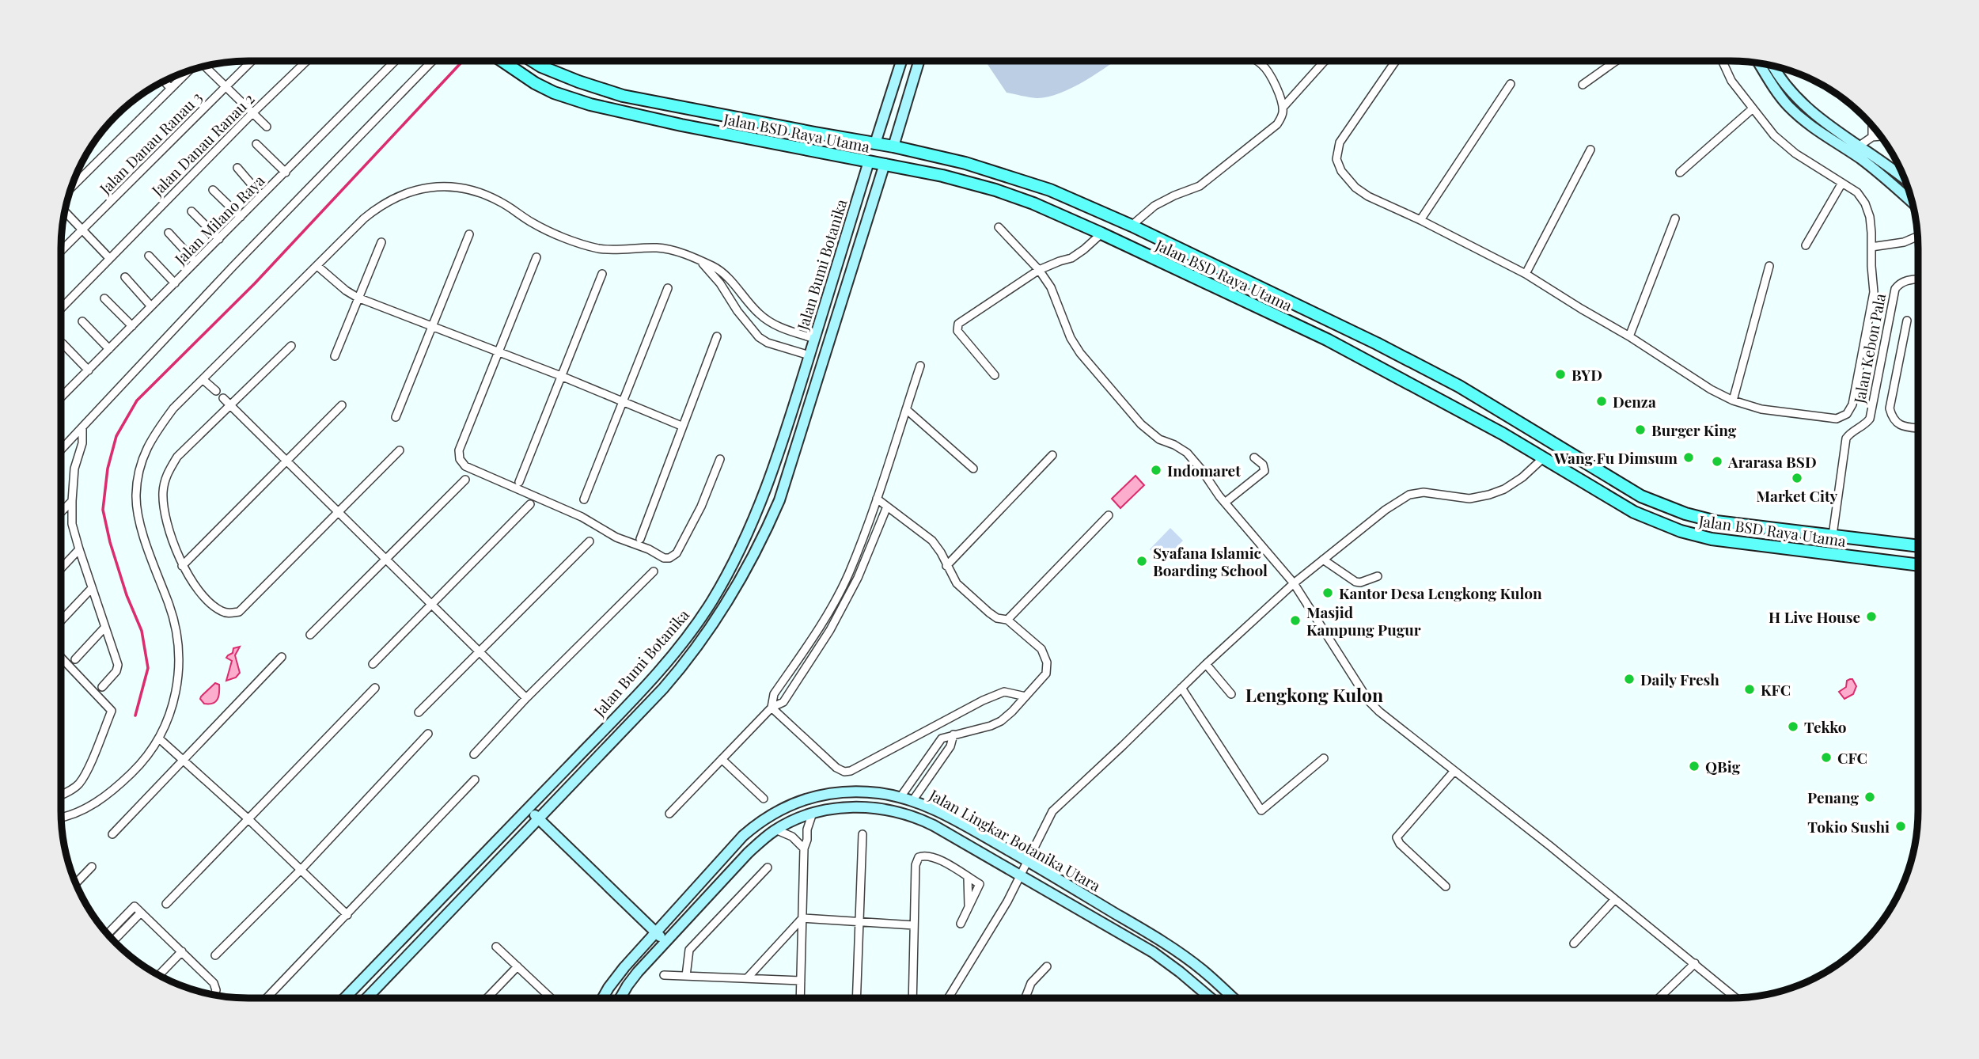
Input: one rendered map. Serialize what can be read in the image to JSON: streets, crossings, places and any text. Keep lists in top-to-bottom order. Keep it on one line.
{"streets":{"main road":["Jalan BSD Raya Utama","Jalan Bumi Botanika","Jalan Lingkar Botanika Utara"],"street":["Jalan Danau Ranau 3","Jalan Danau Ranau 2","Jalan Milano Raya","Jalan Kebon Pala"]},"crossings":[["Jalan BSD Raya Utama","Jalan Bumi Botanika"],["Jalan BSD Raya Utama","Jalan Kebon Pala"]],"districts":["Lengkong Kulon"],"places":["BYD","Denza","Burger King","Wang Fu Dimsum","Ararasa BSD","Indomaret","Market City","Syafana Islamic Boarding School","Kantor Desa Lengkong Kulon","H Live House","Masjid Kampung Pugur","Daily Fresh","KFC","Tekko","CFC","QBig","Penang","Tokio Sushi"]}
